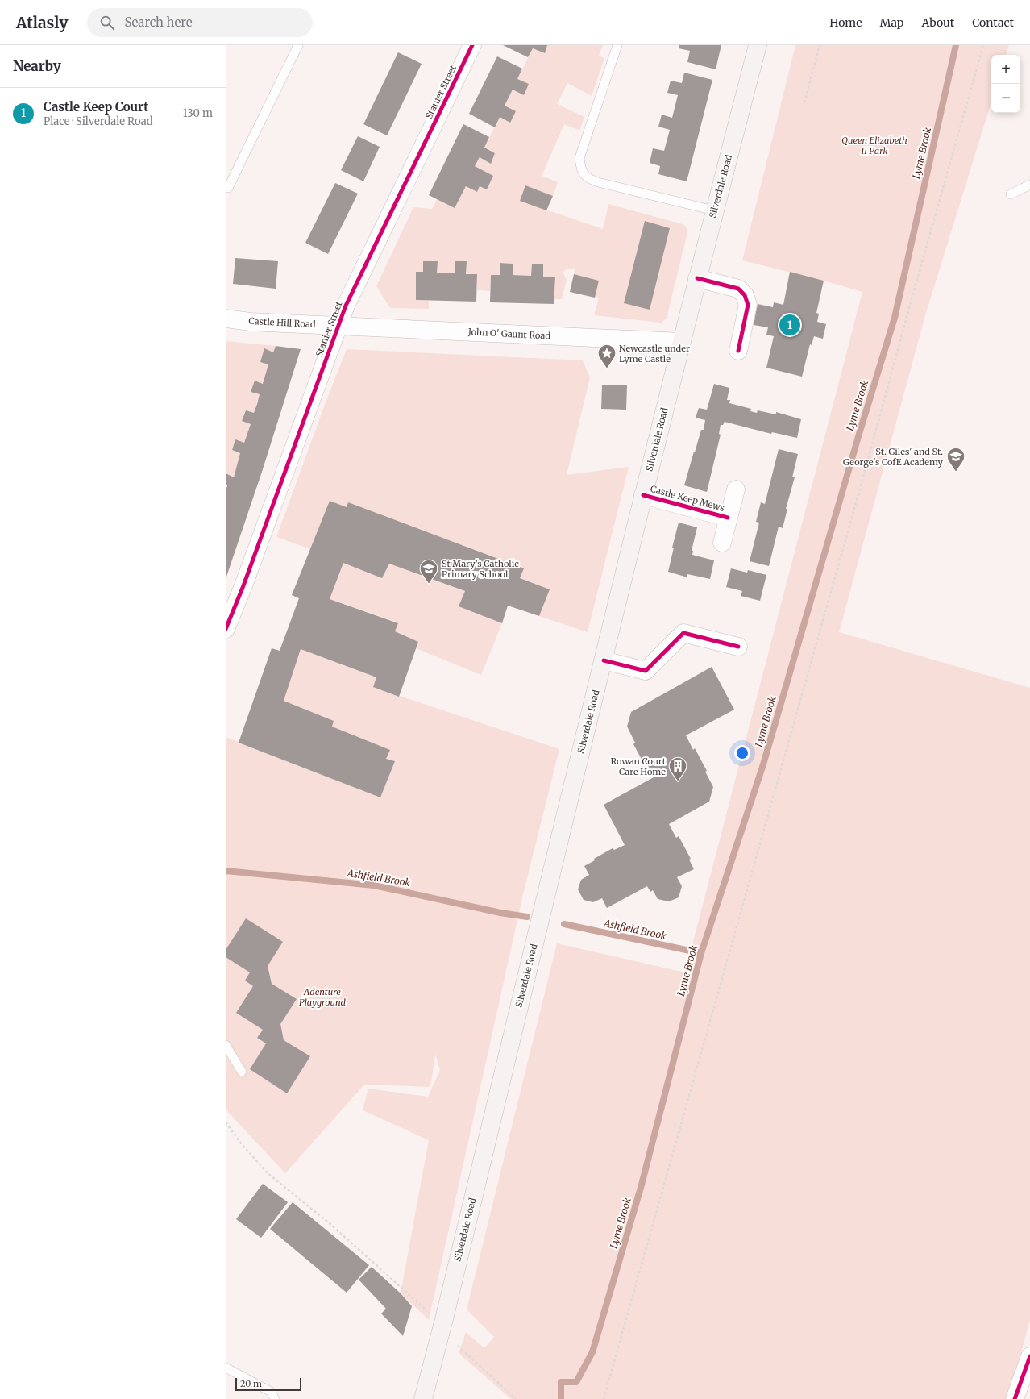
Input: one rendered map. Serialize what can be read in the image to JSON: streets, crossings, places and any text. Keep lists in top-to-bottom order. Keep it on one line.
{"streets":{"main road":["Silverdale Road"],"street":["Stanier Street","Castle Hill Road","John O' Gaunt Road","Castle Keep Mews"]},"crossings":[["Stanier Street","Castle Hill Road"],["Stanier Street","John O' Gaunt Road"],["Silverdale Road","John O' Gaunt Road"],["Silverdale Road","Castle Keep Mews"],["Castle Hill Road","John O' Gaunt Road"]],"water":["Lyme Brook","Ashfield Brook"],"parks":["Queen Elizabeth II Park","Adenture Playground"],"places":{"place":["Newcastle under Lyme Castle"],"school or university":["St. Giles' and St. George's CofE Academy","St Mary's Catholic Primary School"],"building":["Rowan Court Care Home"]},"scale_bar":"20 m","page":{"header":"Atlasly","search":"Search here","nav":["Home","Map","About","Contact"],"heading":"Nearby","map_buttons":["+","−"],"list":[{"mark":"1","name":"Castle Keep Court","note":"Place · Silverdale Road","value":"130 m"}],"pins":"1","scale":"20 m"}}
